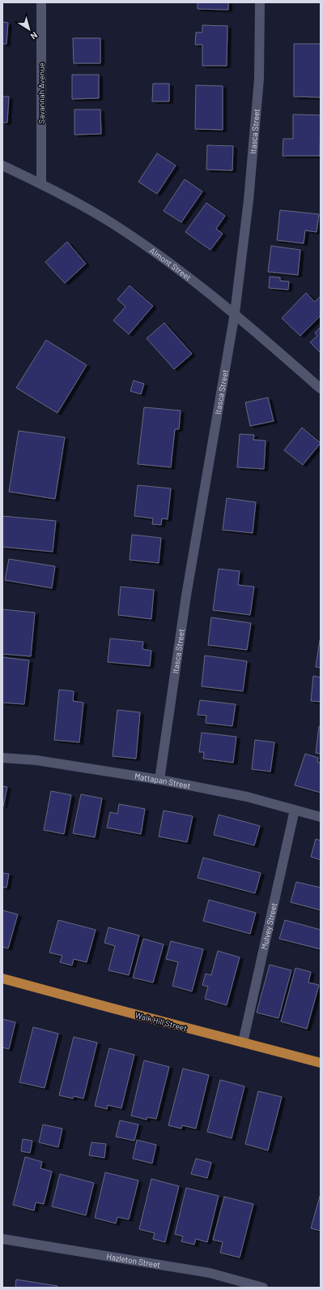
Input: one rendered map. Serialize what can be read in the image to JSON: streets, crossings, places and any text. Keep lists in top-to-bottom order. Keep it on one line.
{"streets":{"main road":["Walk Hill Street"],"street":["Savannah Avenue","Itasca Street","Almont Street","Mattapan Street","Mulvey Street","Hazleton Street"]},"crossings":[["Savannah Avenue","Almont Street"],["Itasca Street","Almont Street"],["Itasca Street","Mattapan Street"],["Mattapan Street","Mulvey Street"],["Mulvey Street","Walk Hill Street"]],"north":"bottom right"}
